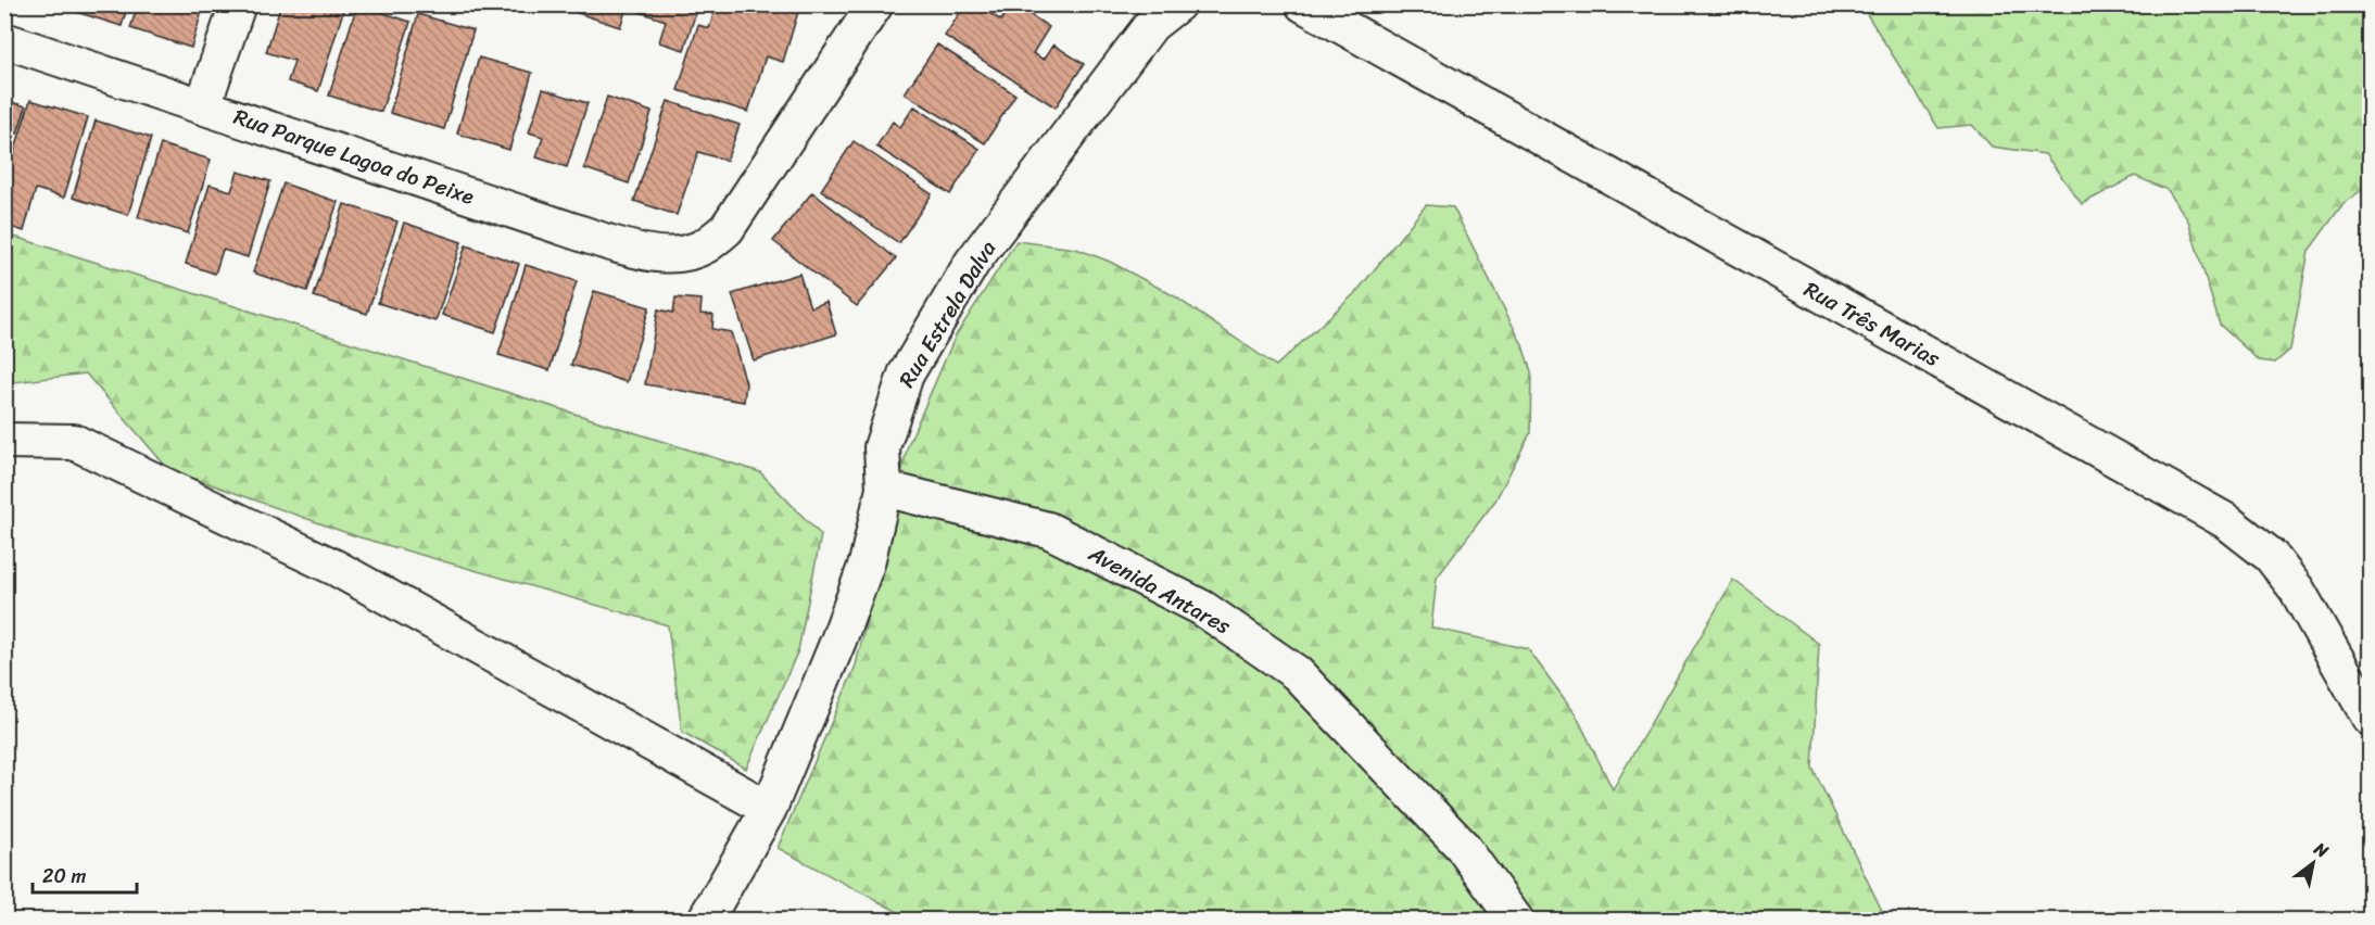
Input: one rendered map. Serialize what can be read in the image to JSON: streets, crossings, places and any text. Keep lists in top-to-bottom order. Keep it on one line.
{"streets":{"street":["Rua Parque Lagoa do Peixe","Rua Estrela Dalva","Rua Três Marias","Avenida Antares"]},"crossings":[["Rua Estrela Dalva","Avenida Antares"]],"scale_bar":"20 m","north":"top right"}
